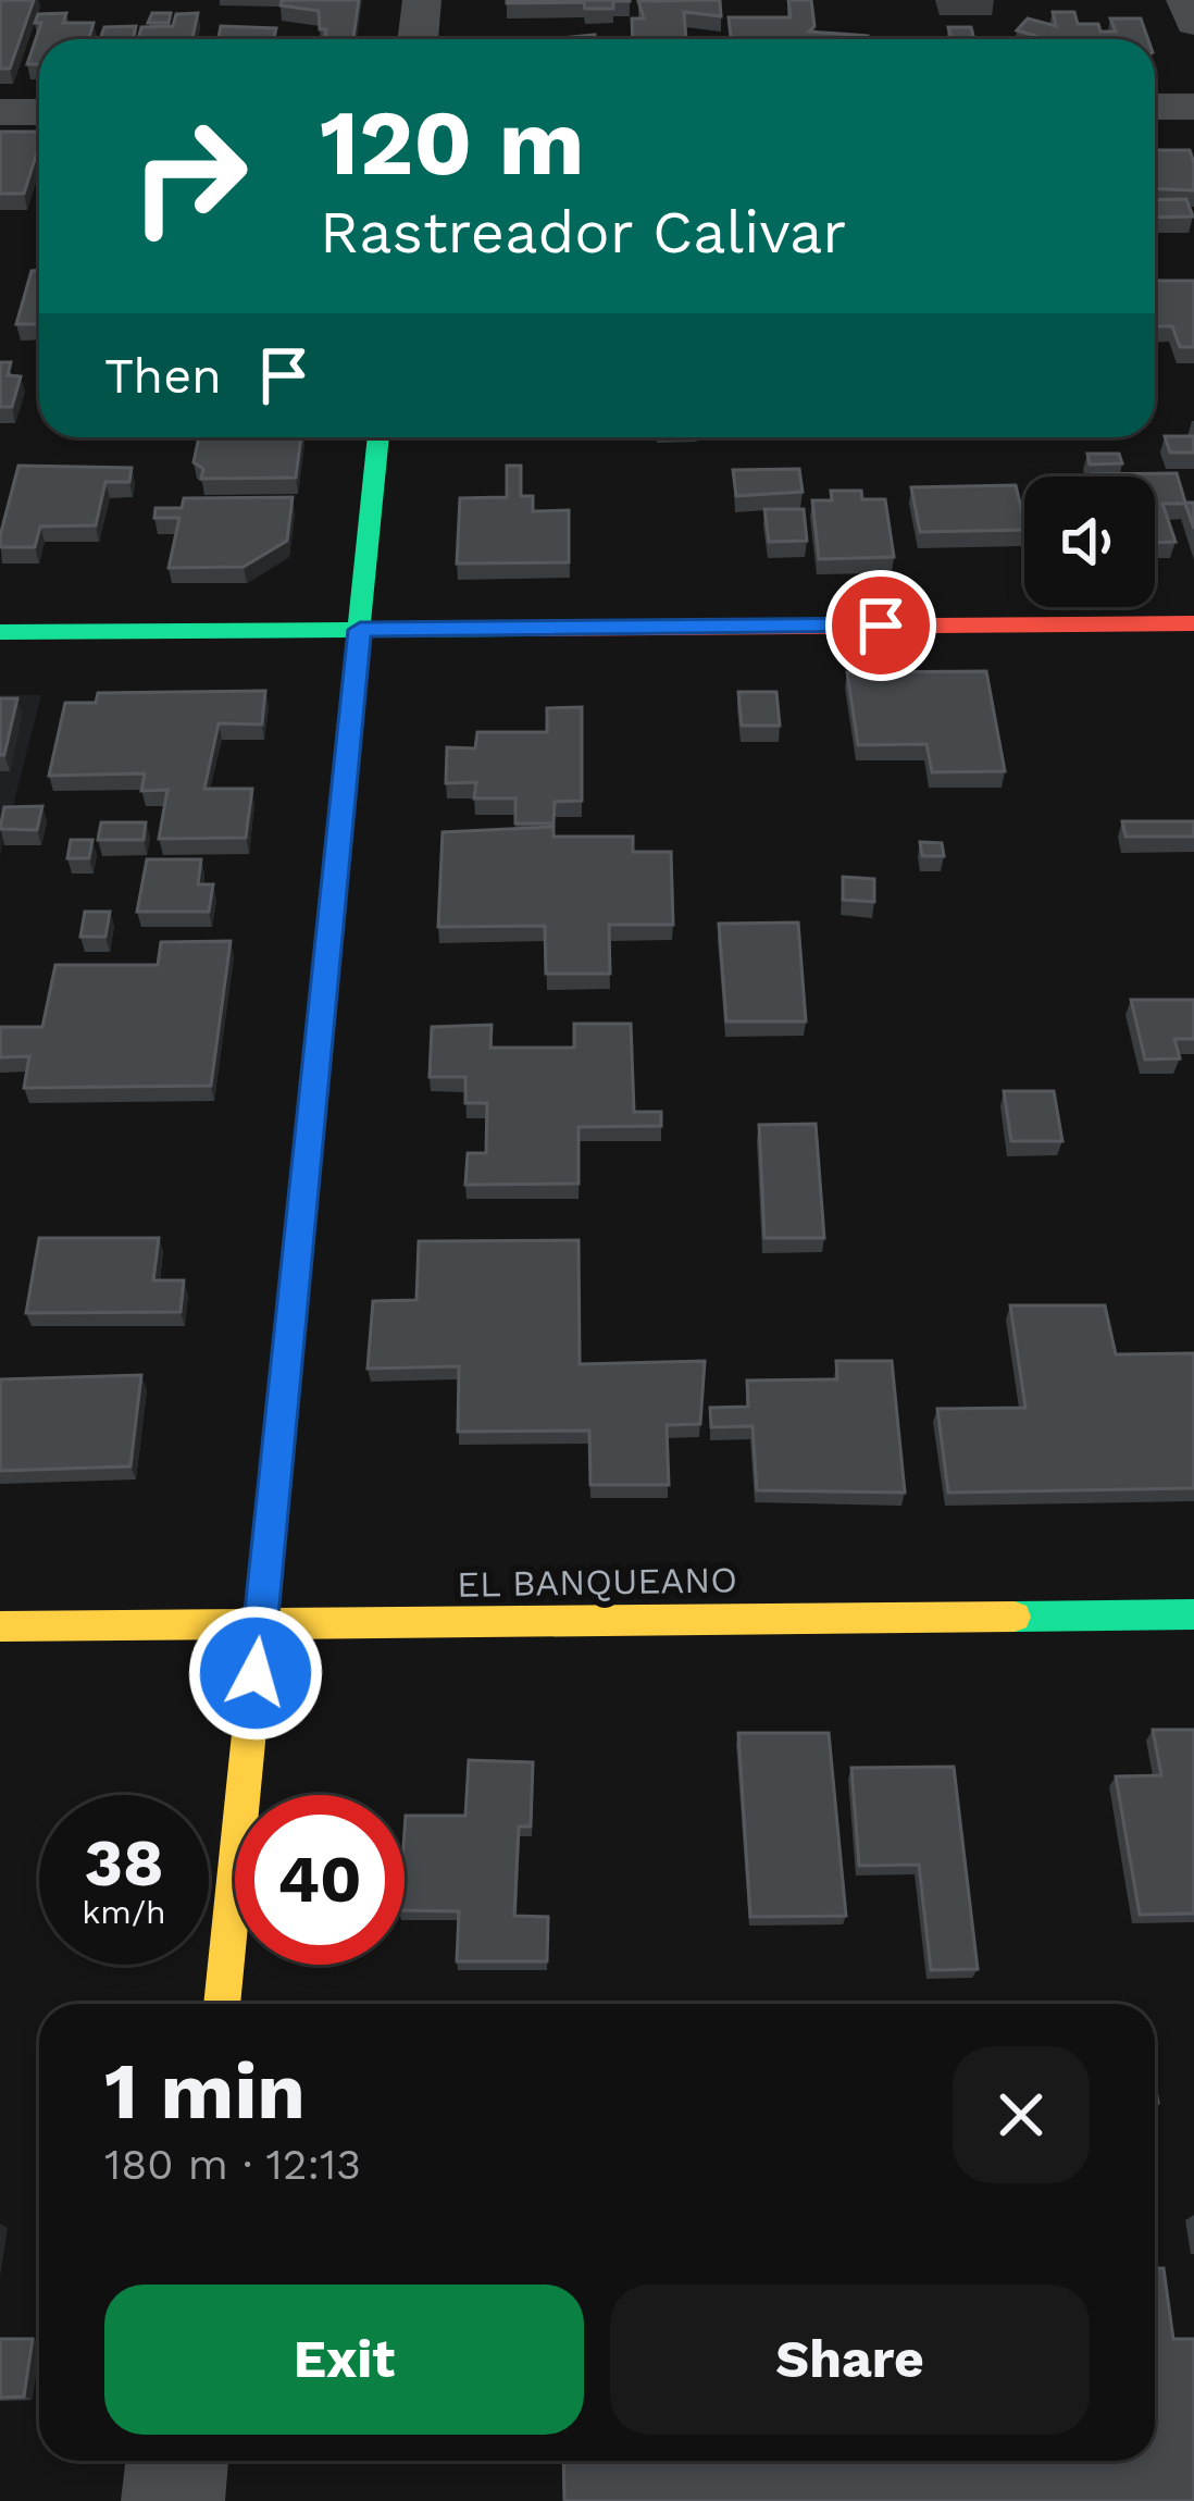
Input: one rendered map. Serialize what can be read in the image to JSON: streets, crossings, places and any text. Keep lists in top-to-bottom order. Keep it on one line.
{"streets":{"street":["EL BANQUEANO"]},"page":{"turn":["120 m","Rastreador Calivar"],"then":"Then","speed":"38 km/h","limit":"40","heading":["1 min","180 m · 12:13"],"buttons":["Exit","Share"]}}
